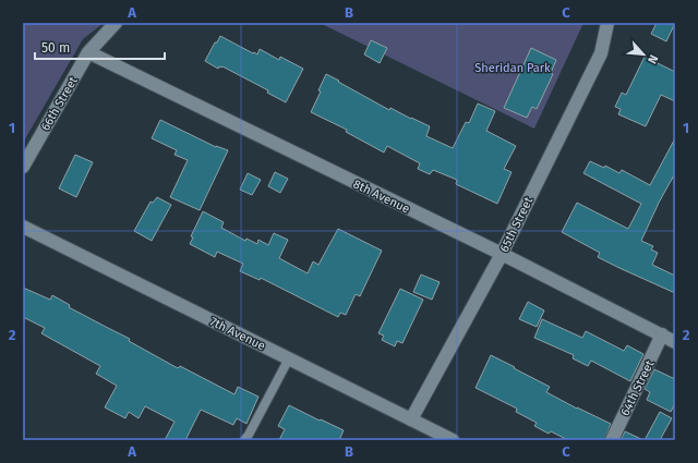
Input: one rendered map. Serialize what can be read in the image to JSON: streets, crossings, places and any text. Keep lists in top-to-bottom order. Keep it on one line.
{"streets":{"street":["66th Street","8th Avenue","65th Street","7th Avenue","64th Street"]},"crossings":[["66th Street","8th Avenue"],["8th Avenue","65th Street"],["8th Avenue","64th Street"],["65th Street","7th Avenue"]],"parks":["Sheridan Park"],"scale_bar":"50 m","north":"bottom right","grid":{"columns":["A","B","C"],"rows":["1","2"]}}
